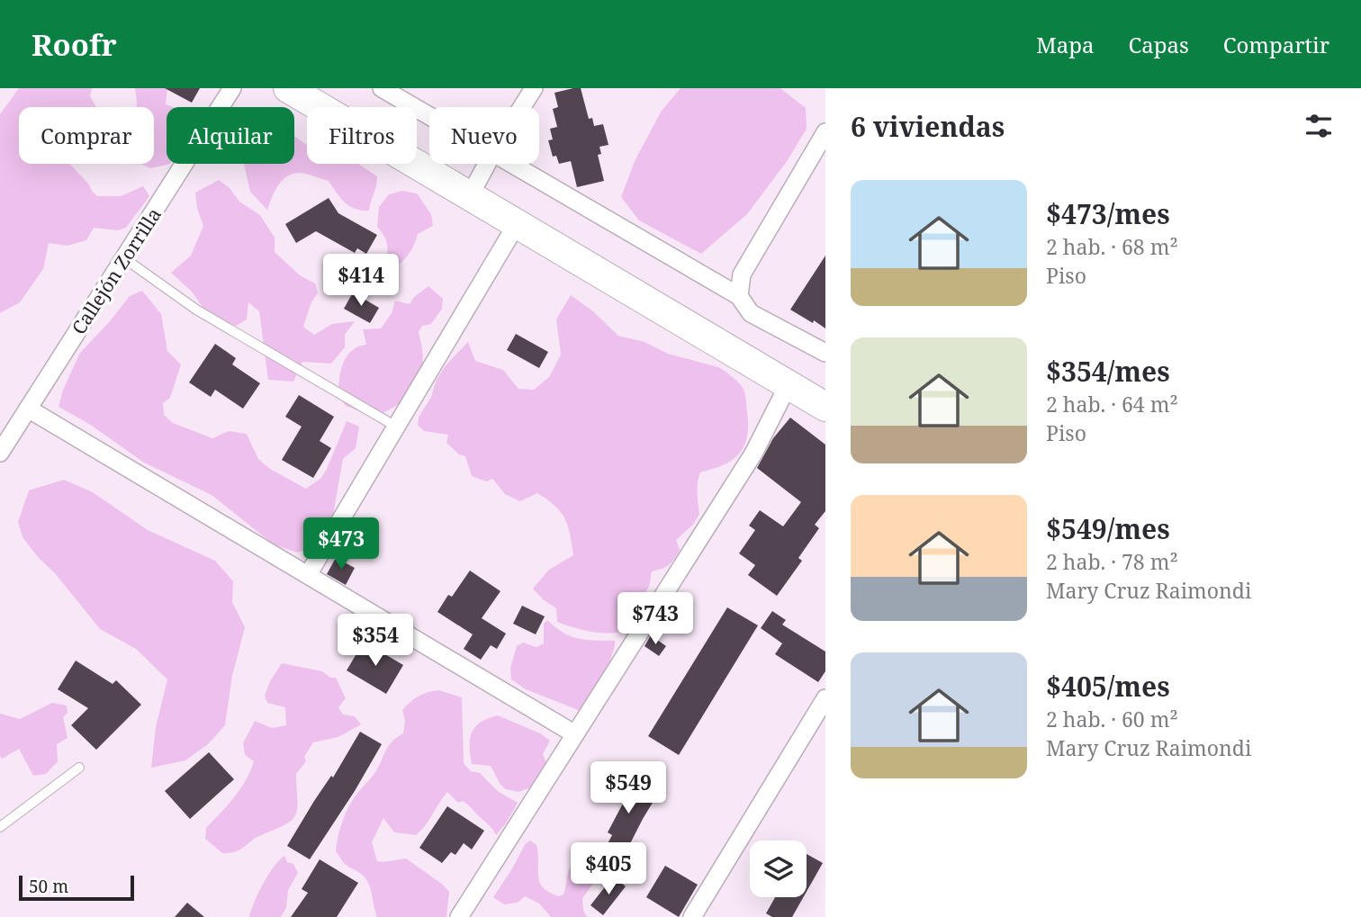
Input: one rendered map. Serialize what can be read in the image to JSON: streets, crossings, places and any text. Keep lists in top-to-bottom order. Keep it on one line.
{"streets":{"street":["Callejón Zorrilla"]},"scale_bar":"50 m","page":{"header":"Roofr","nav":["Mapa","Capas","Compartir"],"heading":"6 viviendas","chip":["Comprar","Alquilar","Filtros","Nuevo"],"list":[{"name":"$473/mes","note":"2 hab. · 68 m² · Piso"},{"name":"$354/mes","note":"2 hab. · 64 m² · Piso"},{"name":"$549/mes","note":"2 hab. · 78 m² · Mary Cruz Raimondi"},{"name":"$405/mes","note":"2 hab. · 60 m² · Mary Cruz Raimondi"}],"price":["$414","$473","$743","$354","$549","$405"],"scale":"50 m"}}
